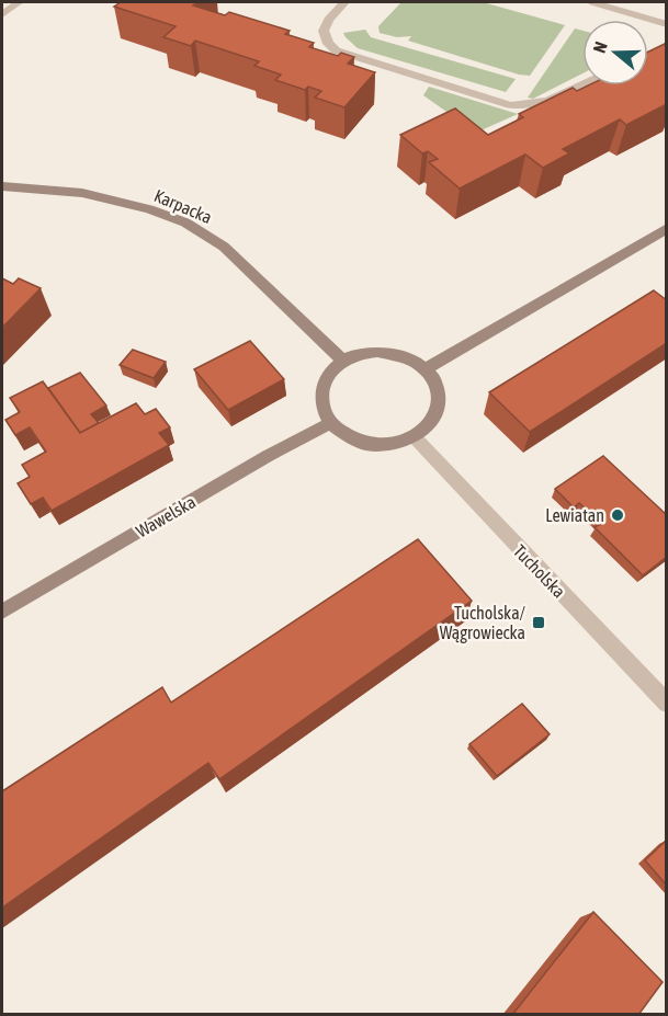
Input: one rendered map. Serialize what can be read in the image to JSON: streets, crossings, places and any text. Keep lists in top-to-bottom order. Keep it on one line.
{"streets":{"street":["Karpacka","Wawelska","Tucholska"]},"crossings":[["Karpacka","Wawelska"],["Karpacka","Tucholska"],["Wawelska","Tucholska"]],"places":{"other":["Lewiatan"],"transit":["Tucholska/ Wągrowiecka"]},"north":"left"}
